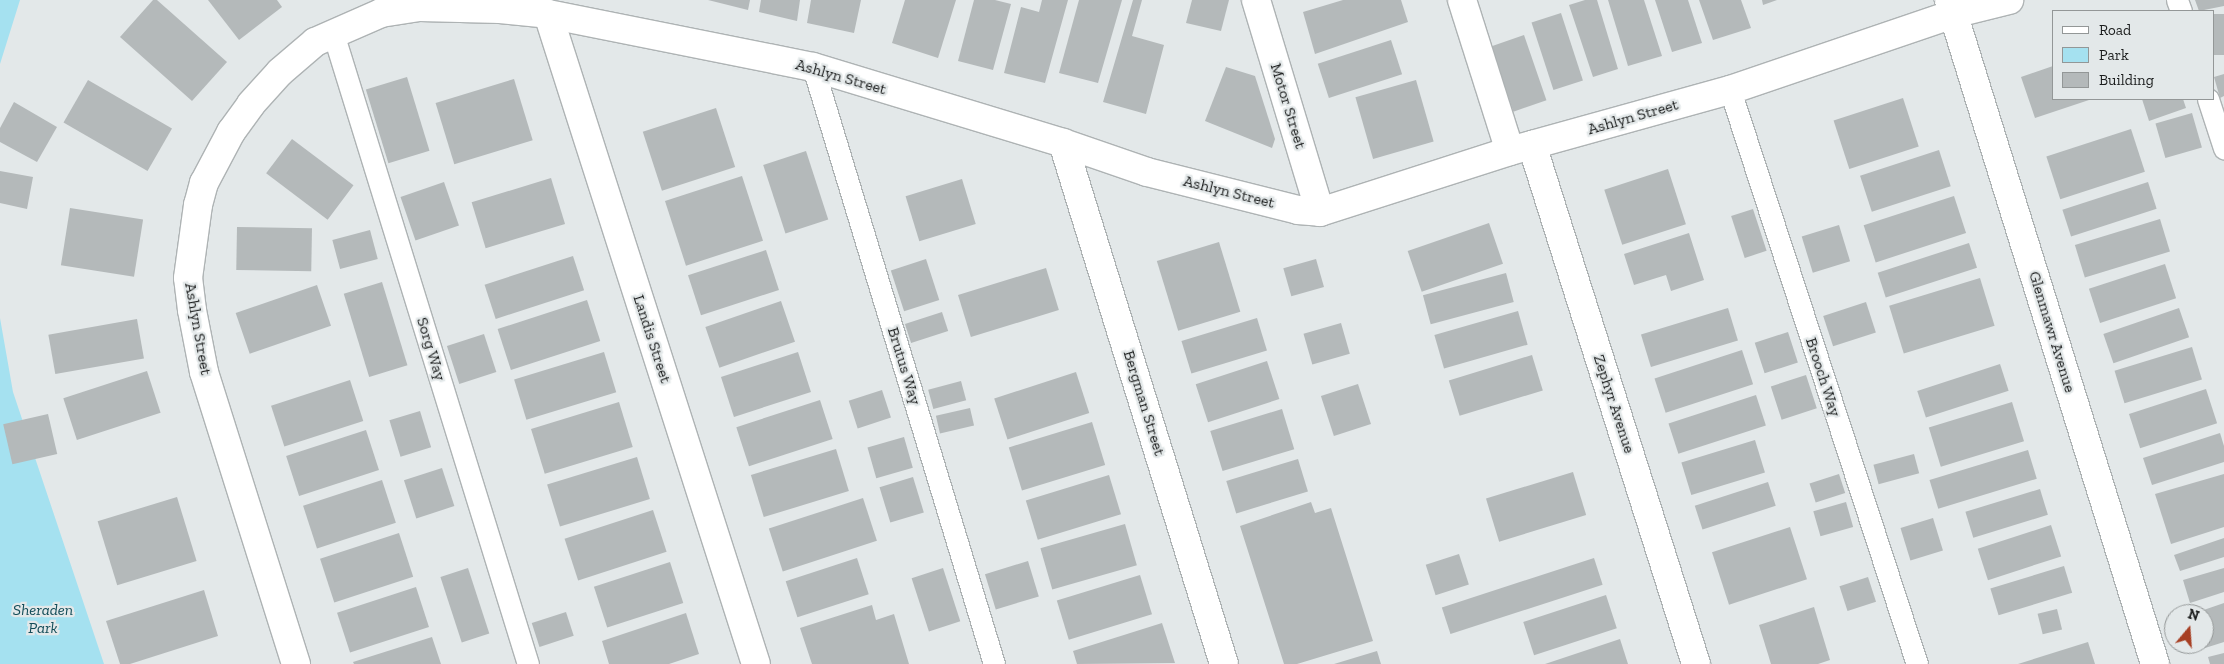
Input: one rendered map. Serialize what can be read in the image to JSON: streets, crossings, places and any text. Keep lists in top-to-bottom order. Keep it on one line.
{"streets":{"street":["Ashlyn Street","Motor Street","Glenmawr Avenue","Landis Street","Bergman Street","Zephyr Avenue"],"lane":["Sorg Way","Brutus Way","Brooch Way"]},"crossings":[["Ashlyn Street","Motor Street"],["Ashlyn Street","Glenmawr Avenue"],["Ashlyn Street","Landis Street"],["Ashlyn Street","Sorg Way"],["Ashlyn Street","Brutus Way"],["Ashlyn Street","Brooch Way"],["Ashlyn Street","Bergman Street"],["Ashlyn Street","Zephyr Avenue"]],"parks":["Sheraden Park"],"legend":["Road","Park","Building"],"north":"top"}
